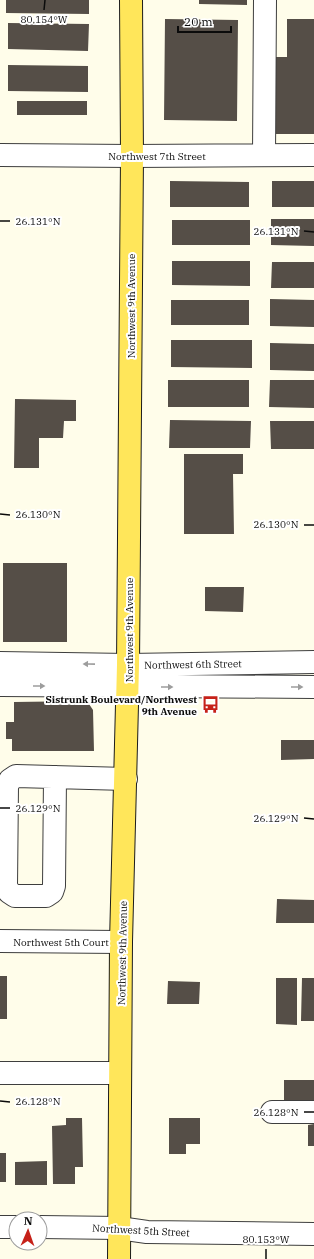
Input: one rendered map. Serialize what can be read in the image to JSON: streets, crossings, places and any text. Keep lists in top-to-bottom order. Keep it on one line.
{"streets":{"main road":["Northwest 9th Avenue"],"street":["Northwest 7th Street","Northwest 6th Street","Northwest 5th Court","Northwest 5th Street"]},"crossings":[["Northwest 7th Street","Northwest 9th Avenue"],["Northwest 9th Avenue","Northwest 6th Street"],["Northwest 9th Avenue","Northwest 5th Court"],["Northwest 9th Avenue","Northwest 5th Street"]],"places":{"bus stop":["Sistrunk Boulevard/Northwest 9th Avenue"]},"scale_bar":"20 m","north":"top","coordinates":["80.154°W","26.131°N","26.130°N","26.129°N","26.128°N","80.153°W"]}
